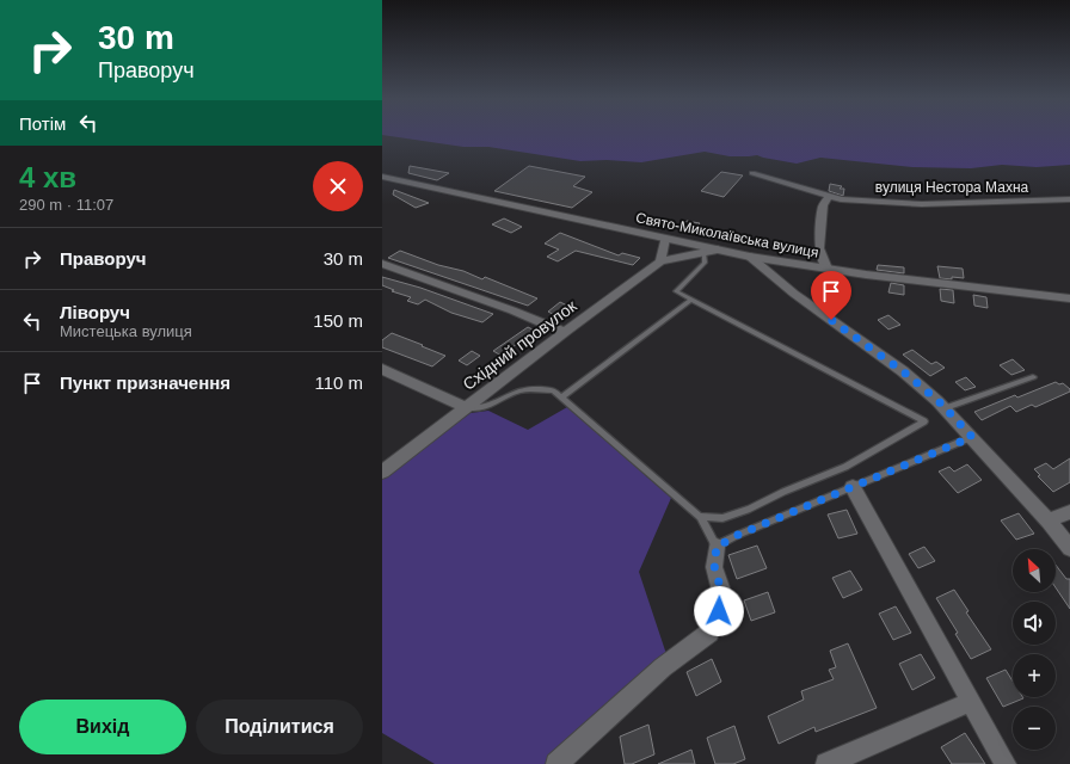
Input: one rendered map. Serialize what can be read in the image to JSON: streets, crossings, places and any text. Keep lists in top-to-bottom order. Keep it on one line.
{"streets":{"street":["вулиця Нестора Махна","Свято-Миколаївська вулиця","Східний провулок"]},"north":"top left","page":{"turn":["30 m","Праворуч"],"then":"Потім","heading":["4 хв","290 m · 11:07"],"list":[{"name":"Праворуч","value":"30 m"},{"name":"Ліворуч","note":"Мистецька вулиця","value":"150 m"},{"name":"Пункт призначення","value":"110 m"}],"map_buttons":["+","−"],"buttons":["Вихід","Поділитися"]}}
